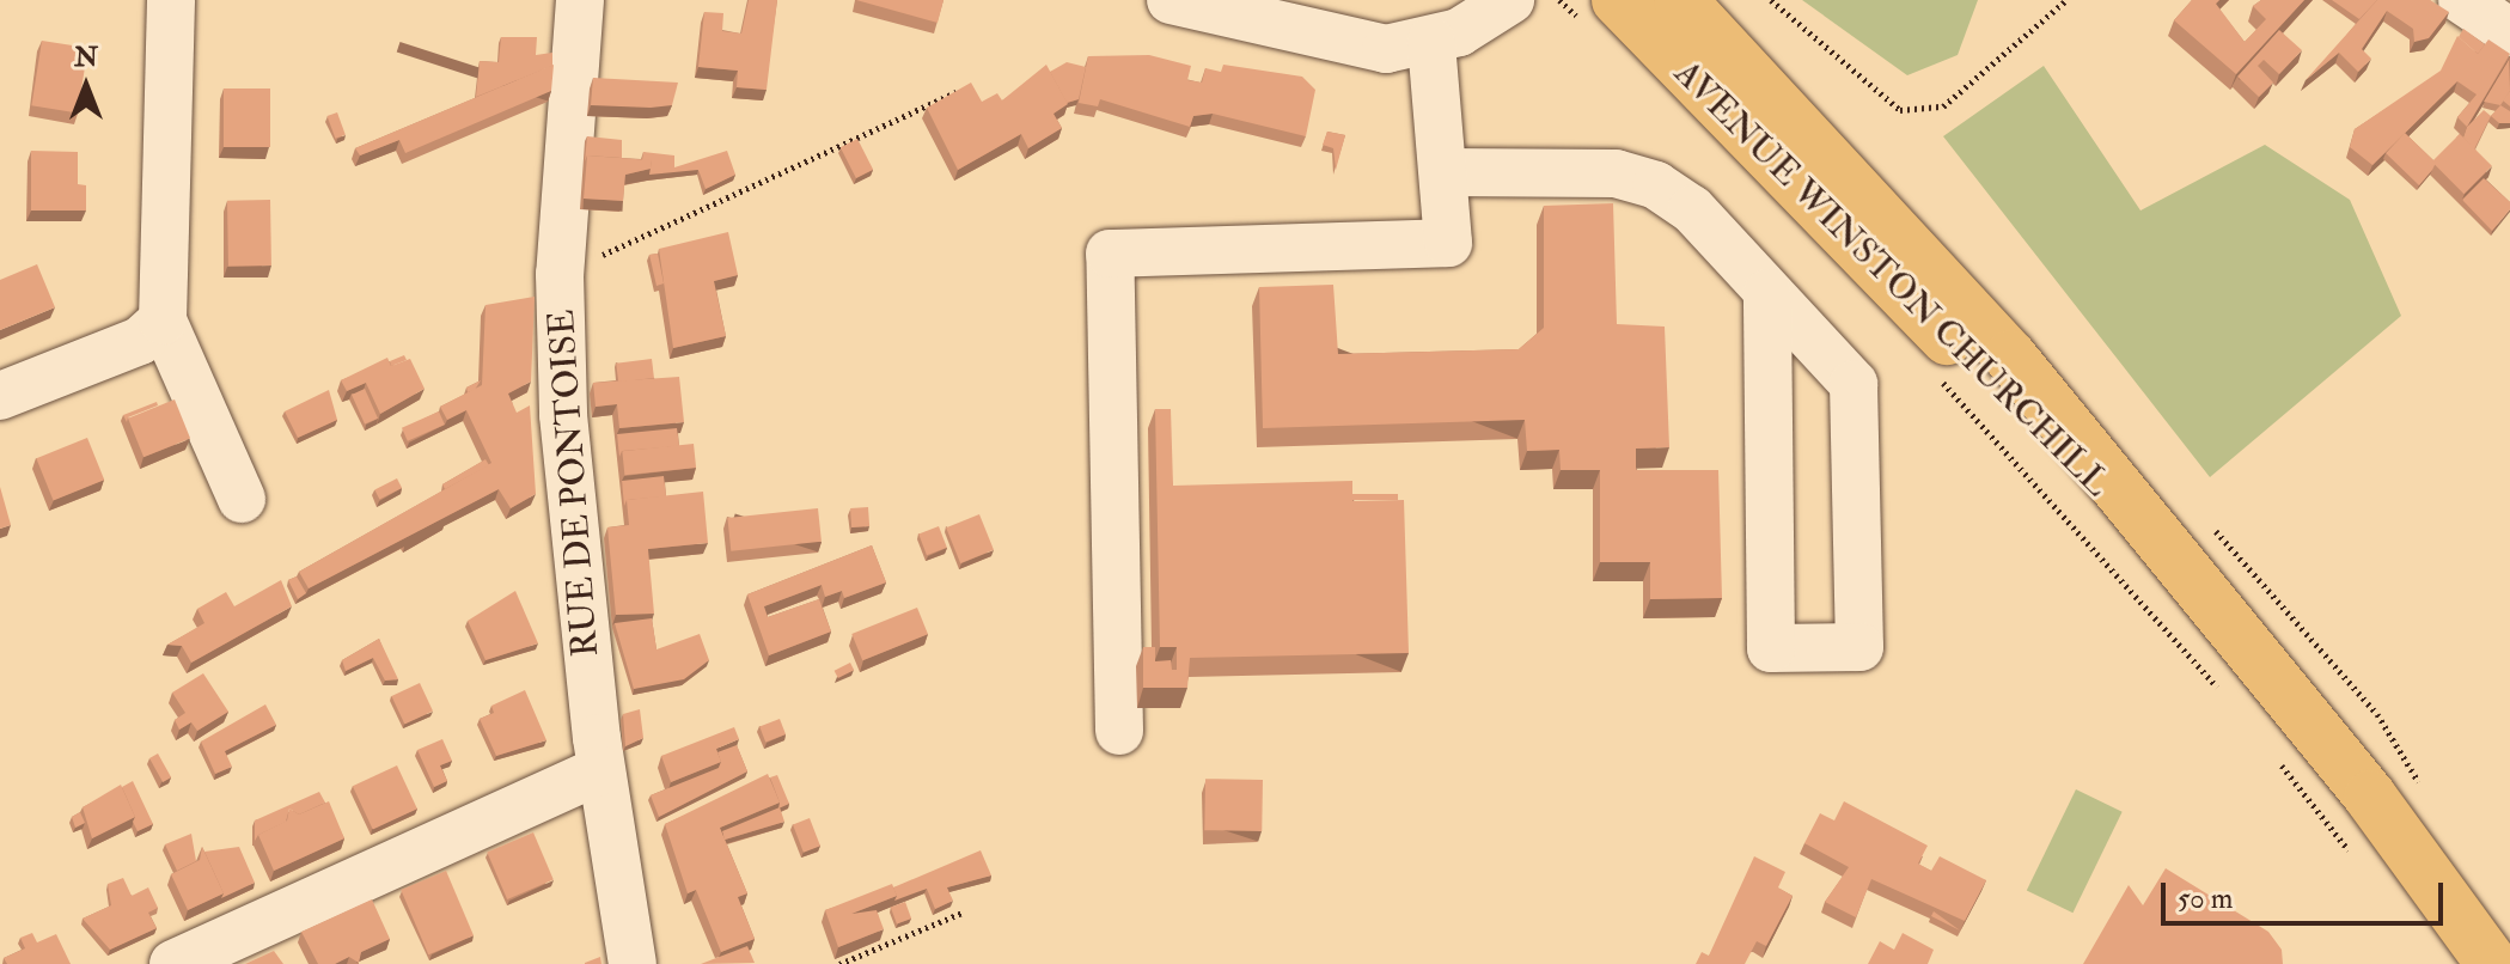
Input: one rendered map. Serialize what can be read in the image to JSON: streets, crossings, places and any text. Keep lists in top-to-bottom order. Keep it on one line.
{"streets":{"main road":["AVENUE WINSTON CHURCHILL"],"street":["RUE DE PONTOISE"]},"scale_bar":"50 m","north":"top"}
